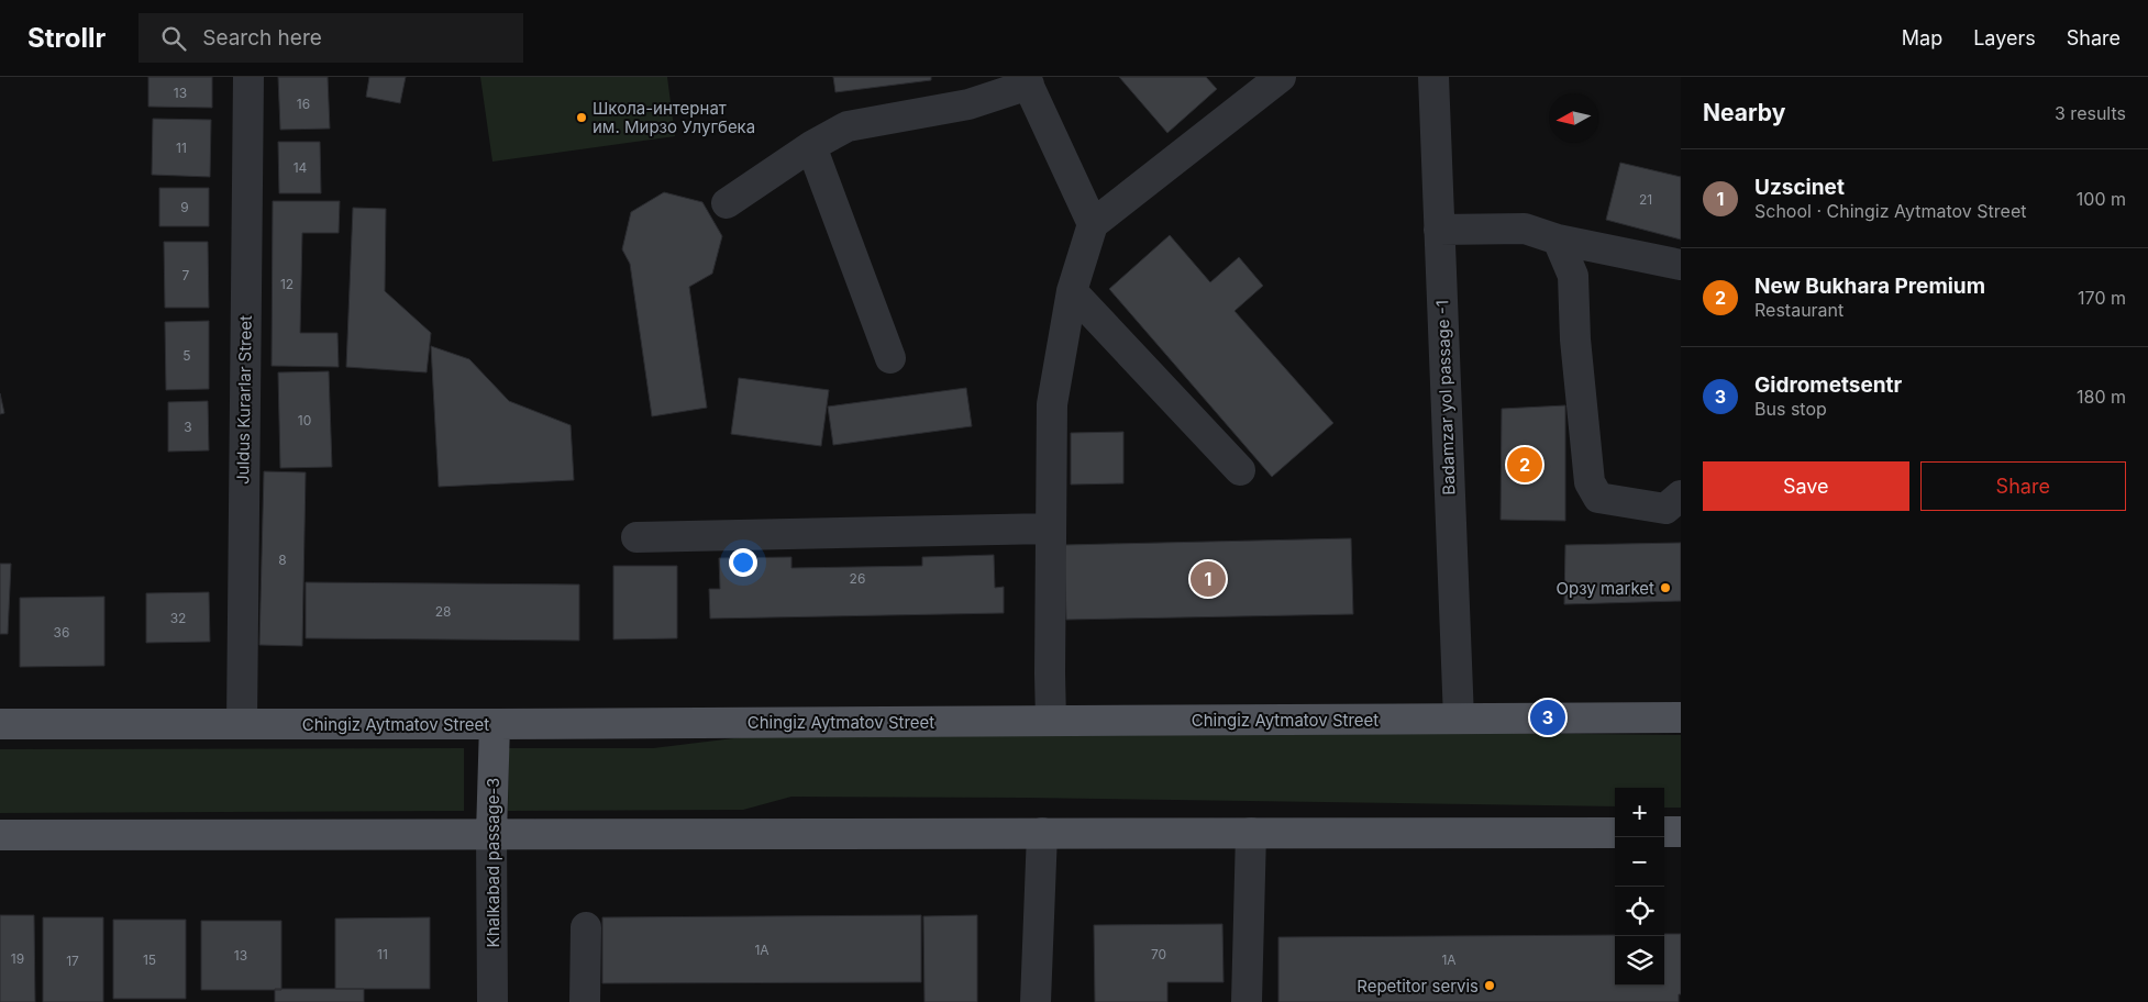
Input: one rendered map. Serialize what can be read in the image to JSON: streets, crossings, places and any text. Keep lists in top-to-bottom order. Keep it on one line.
{"streets":{"main road":["Chingiz Aytmatov Street","Khalkabad passage-3"],"street":["Bаdаmzаr yol passage -1","Juldus Kurarlar Street"]},"crossings":[["Bаdаmzаr yol passage -1","Chingiz Aytmatov Street"],["Juldus Kurarlar Street","Chingiz Aytmatov Street"],["Chingiz Aytmatov Street","Khalkabad passage-3"]],"places":["Школа-интернат им. Мирзо Улугбека","Орзу market","Repetitor servis"],"house_numbers":["13","16","11","14","21","9","7","12","5","10","3","8","26","28","32","36","1A","11","70","13","19","15","1A","17"],"north":"left","page":{"header":"Strollr","search":"Search here","nav":["Map","Layers","Share"],"heading":["Nearby","3 results"],"list":[{"mark":"1","name":"Uzscinet","note":"School · Chingiz Aytmatov Street","value":"100 m"},{"mark":"2","name":"New Bukhara Premium","note":"Restaurant","value":"170 m"},{"mark":"3","name":"Gidrometsentr","note":"Bus stop","value":"180 m"}],"pins":["2","1","3"],"buttons":["Save","Share"],"map_buttons":["+","−"]}}
